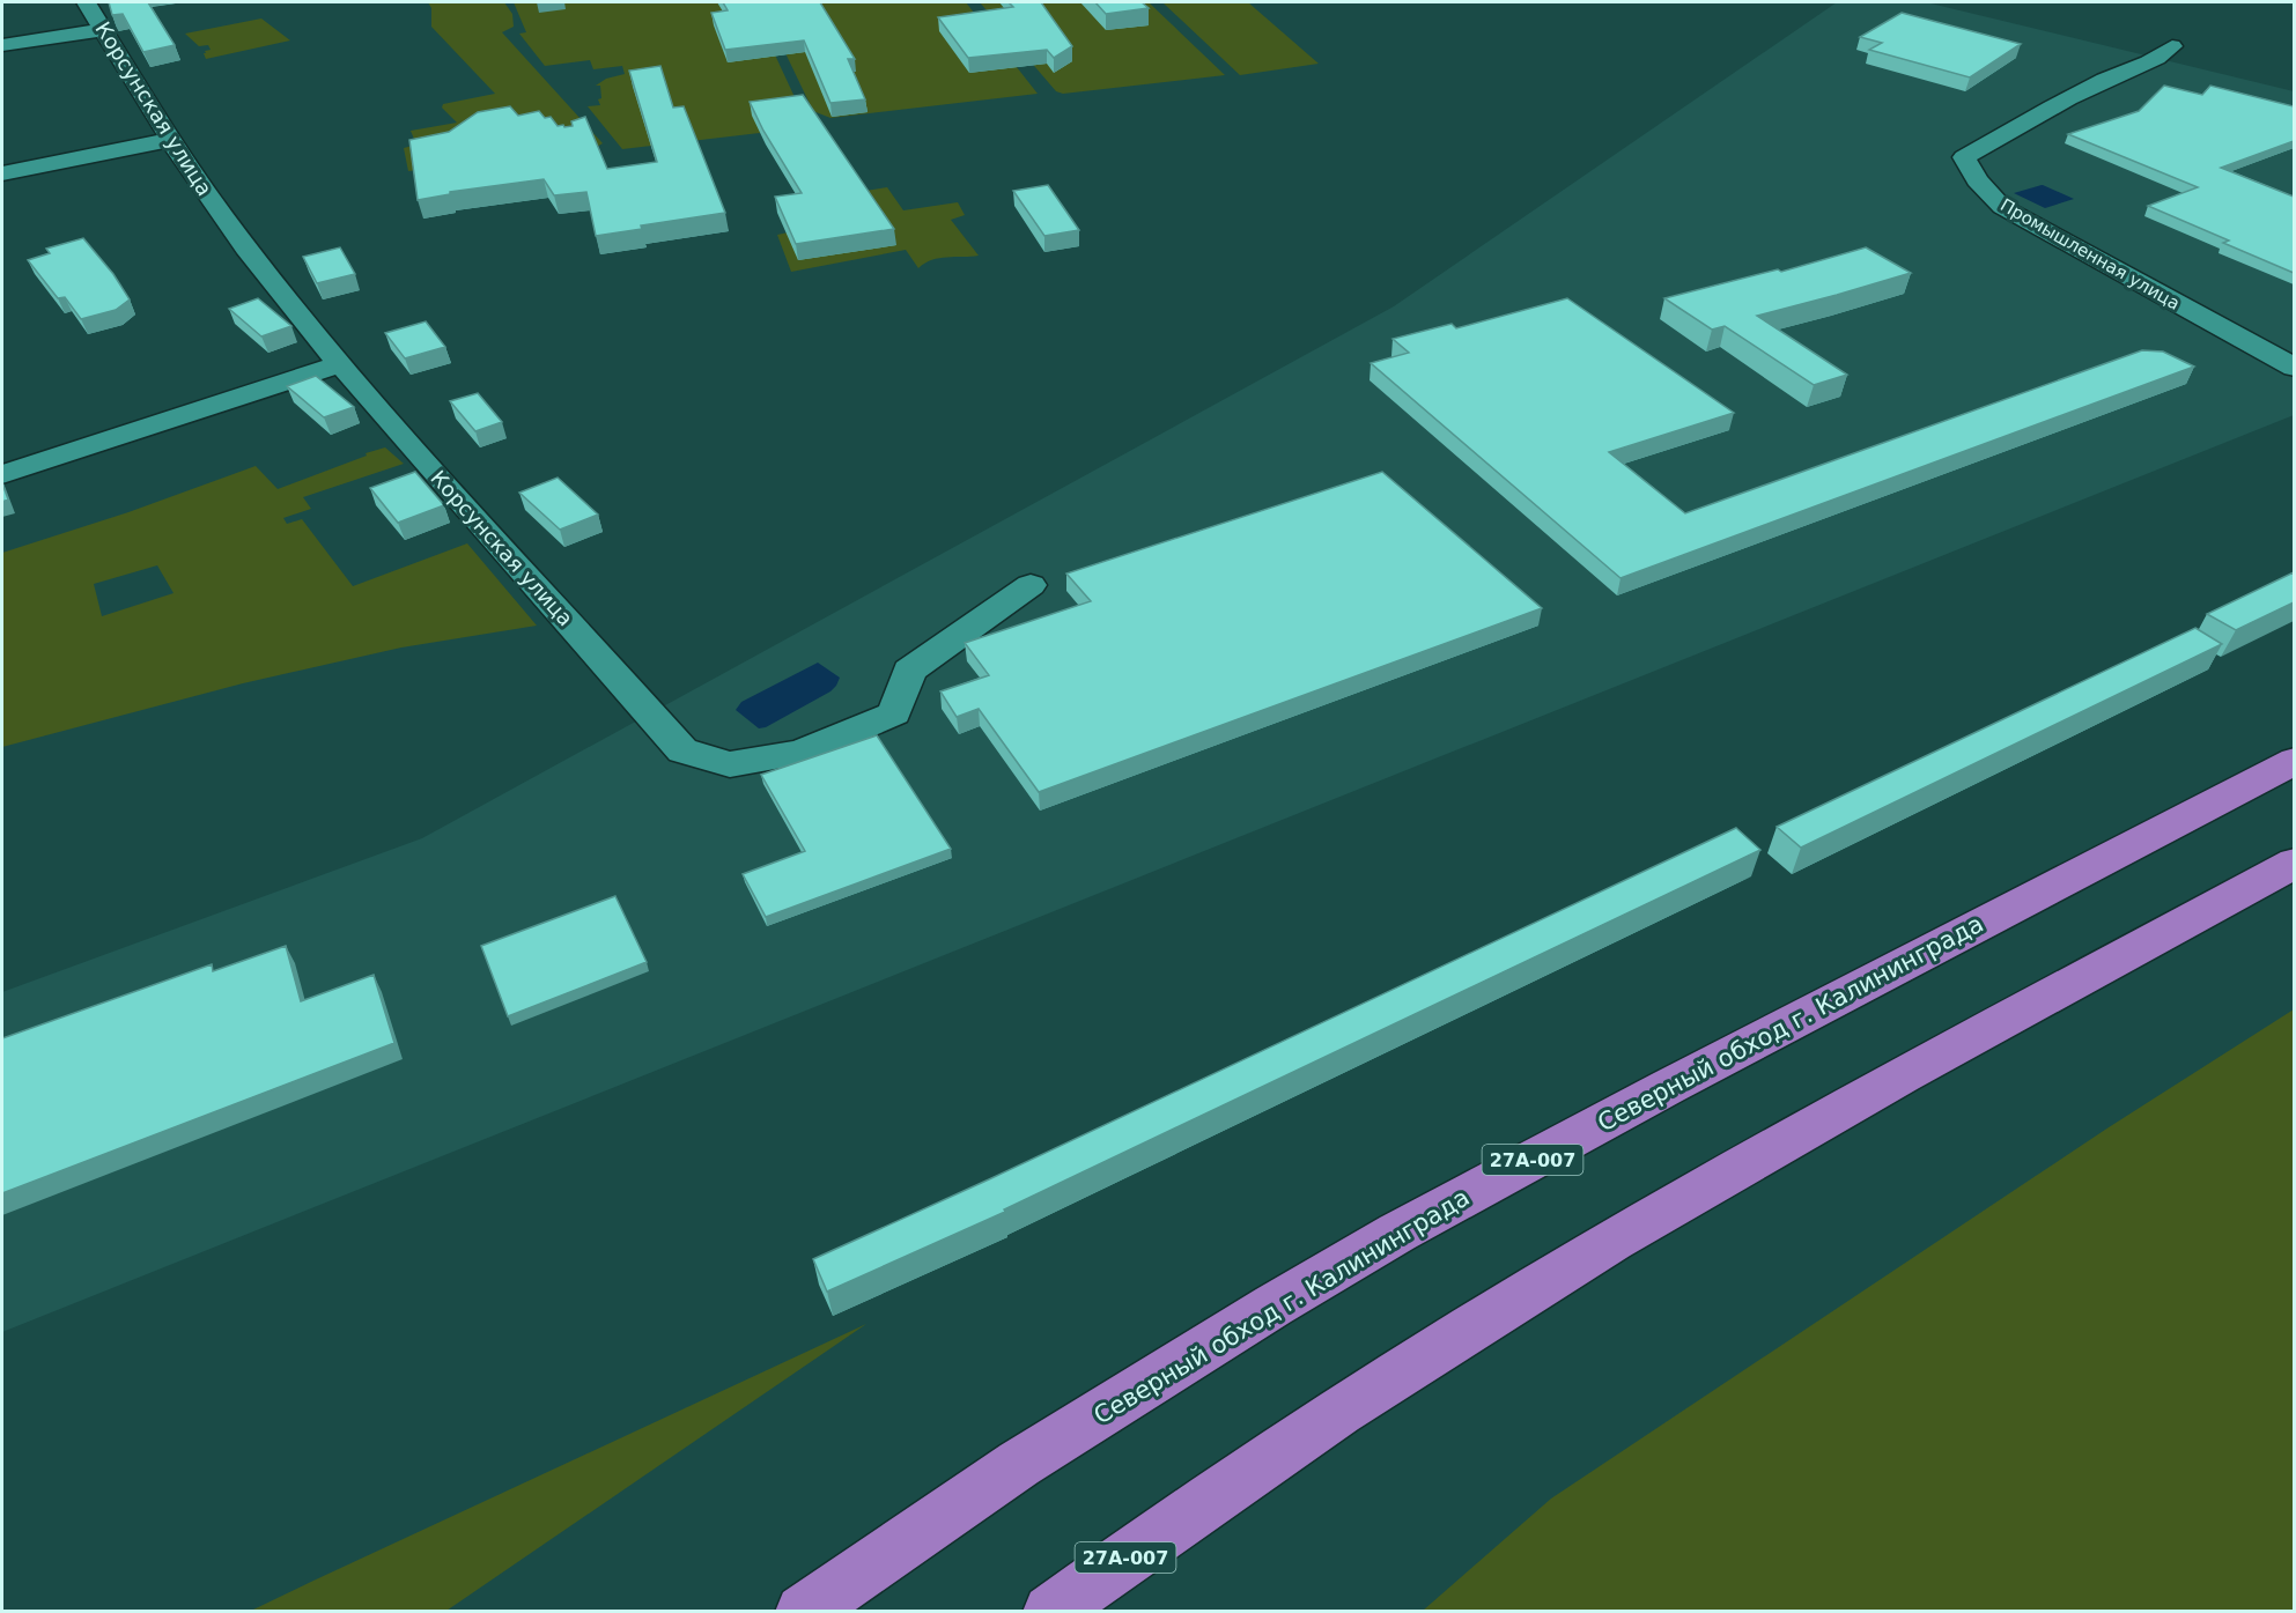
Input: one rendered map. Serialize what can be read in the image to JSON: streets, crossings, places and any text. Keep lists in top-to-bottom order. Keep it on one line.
{"streets":{"highway":["Северный обход г. Калининграда","27А-007"],"street":["Корсунская улица","Промышленная улица"]}}
